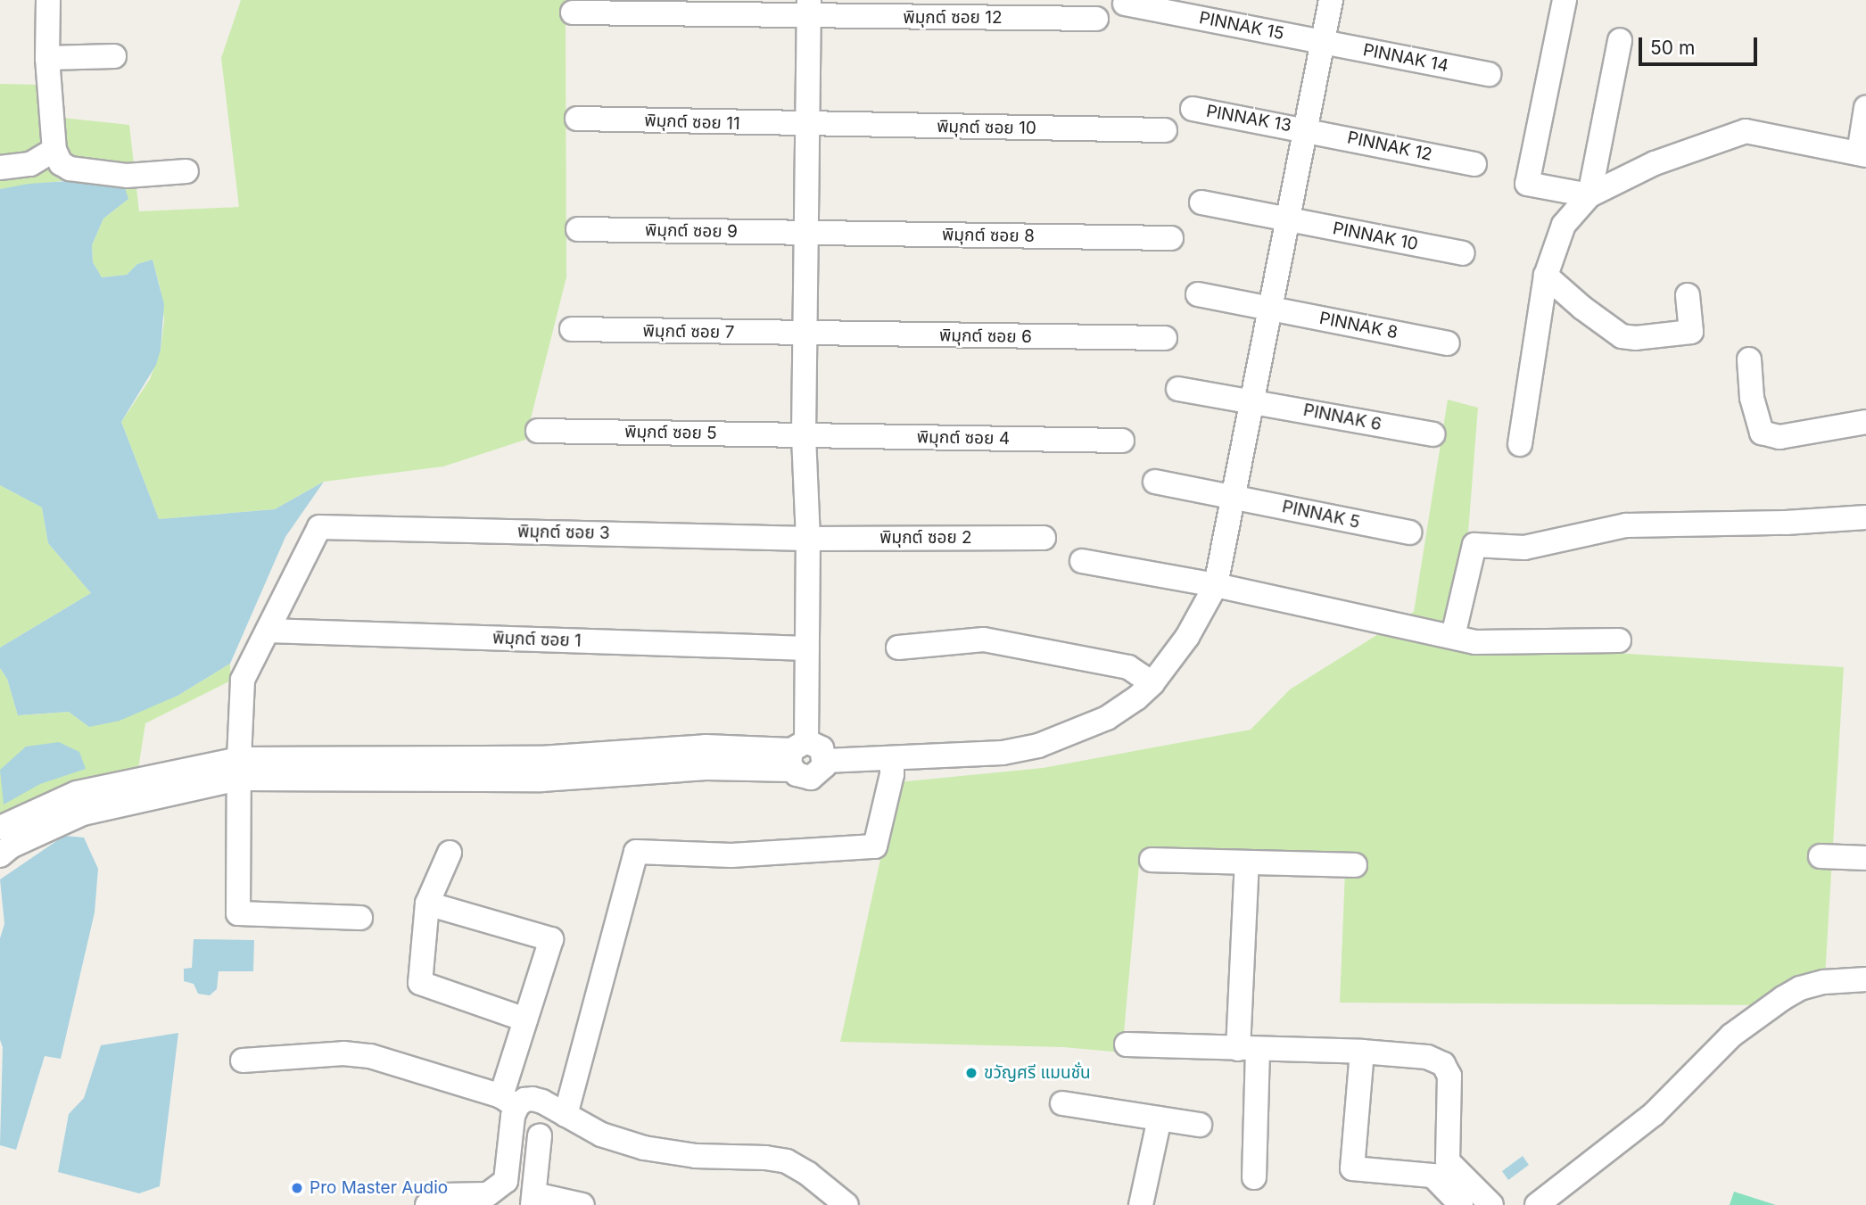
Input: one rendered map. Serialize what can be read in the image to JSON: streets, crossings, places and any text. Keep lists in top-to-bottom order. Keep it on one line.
{"streets":{"street":["พิมุกต์ ซอย 12","PINNAK 15","PINNAK 14","PINNAK 13","พิมุกต์ ซอย 11","พิมุกต์ ซอย 10","PINNAK 12","พิมุกต์ ซอย 9","พิมุกต์ ซอย 8","PINNAK 10","PINNAK 8","พิมุกต์ ซอย 7","พิมุกต์ ซอย 6","PINNAK 6","พิมุกต์ ซอย 5","พิมุกต์ ซอย 4","PINNAK 5","พิมุกต์ ซอย 3","พิมุกต์ ซอย 2","พิมุกต์ ซอย 1"]},"crossings":[["PINNAK 15","PINNAK 14"],["PINNAK 13","PINNAK 12"],["พิมุกต์ ซอย 11","พิมุกต์ ซอย 10"],["พิมุกต์ ซอย 9","พิมุกต์ ซอย 8"],["พิมุกต์ ซอย 7","พิมุกต์ ซอย 6"],["พิมุกต์ ซอย 5","พิมุกต์ ซอย 4"],["พิมุกต์ ซอย 3","พิมุกต์ ซอย 2"],["พิมุกต์ ซอย 3","พิมุกต์ ซอย 1"]],"places":["ขวัญศรี แมนชั่น","Pro Master Audio"],"scale_bar":"50 m"}
